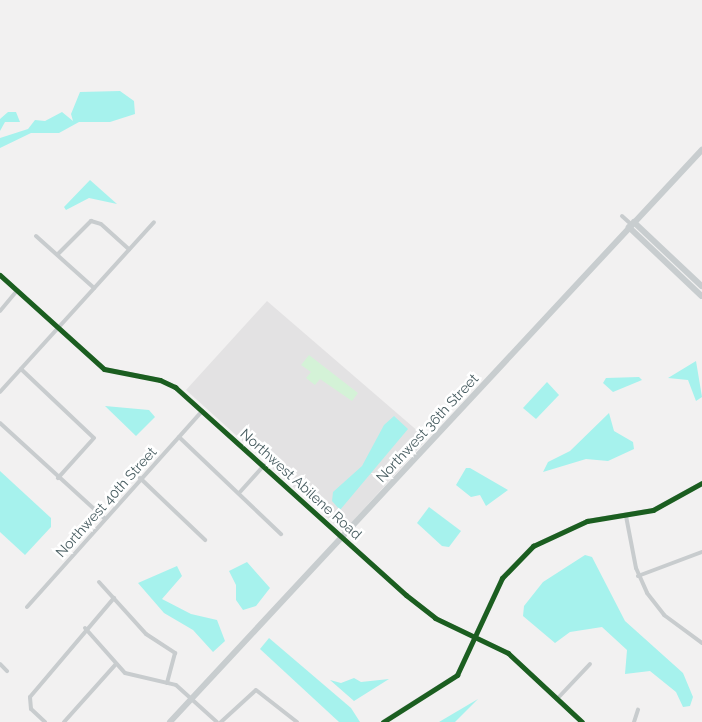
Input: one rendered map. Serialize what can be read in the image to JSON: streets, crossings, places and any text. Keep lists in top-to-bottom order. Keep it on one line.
{"streets":{"main road":["Northwest 36th Street"],"street":["Northwest Abilene Road","Northwest 40th Street"]},"crossings":[["Northwest 36th Street","Northwest Abilene Road"],["Northwest Abilene Road","Northwest 40th Street"]]}
